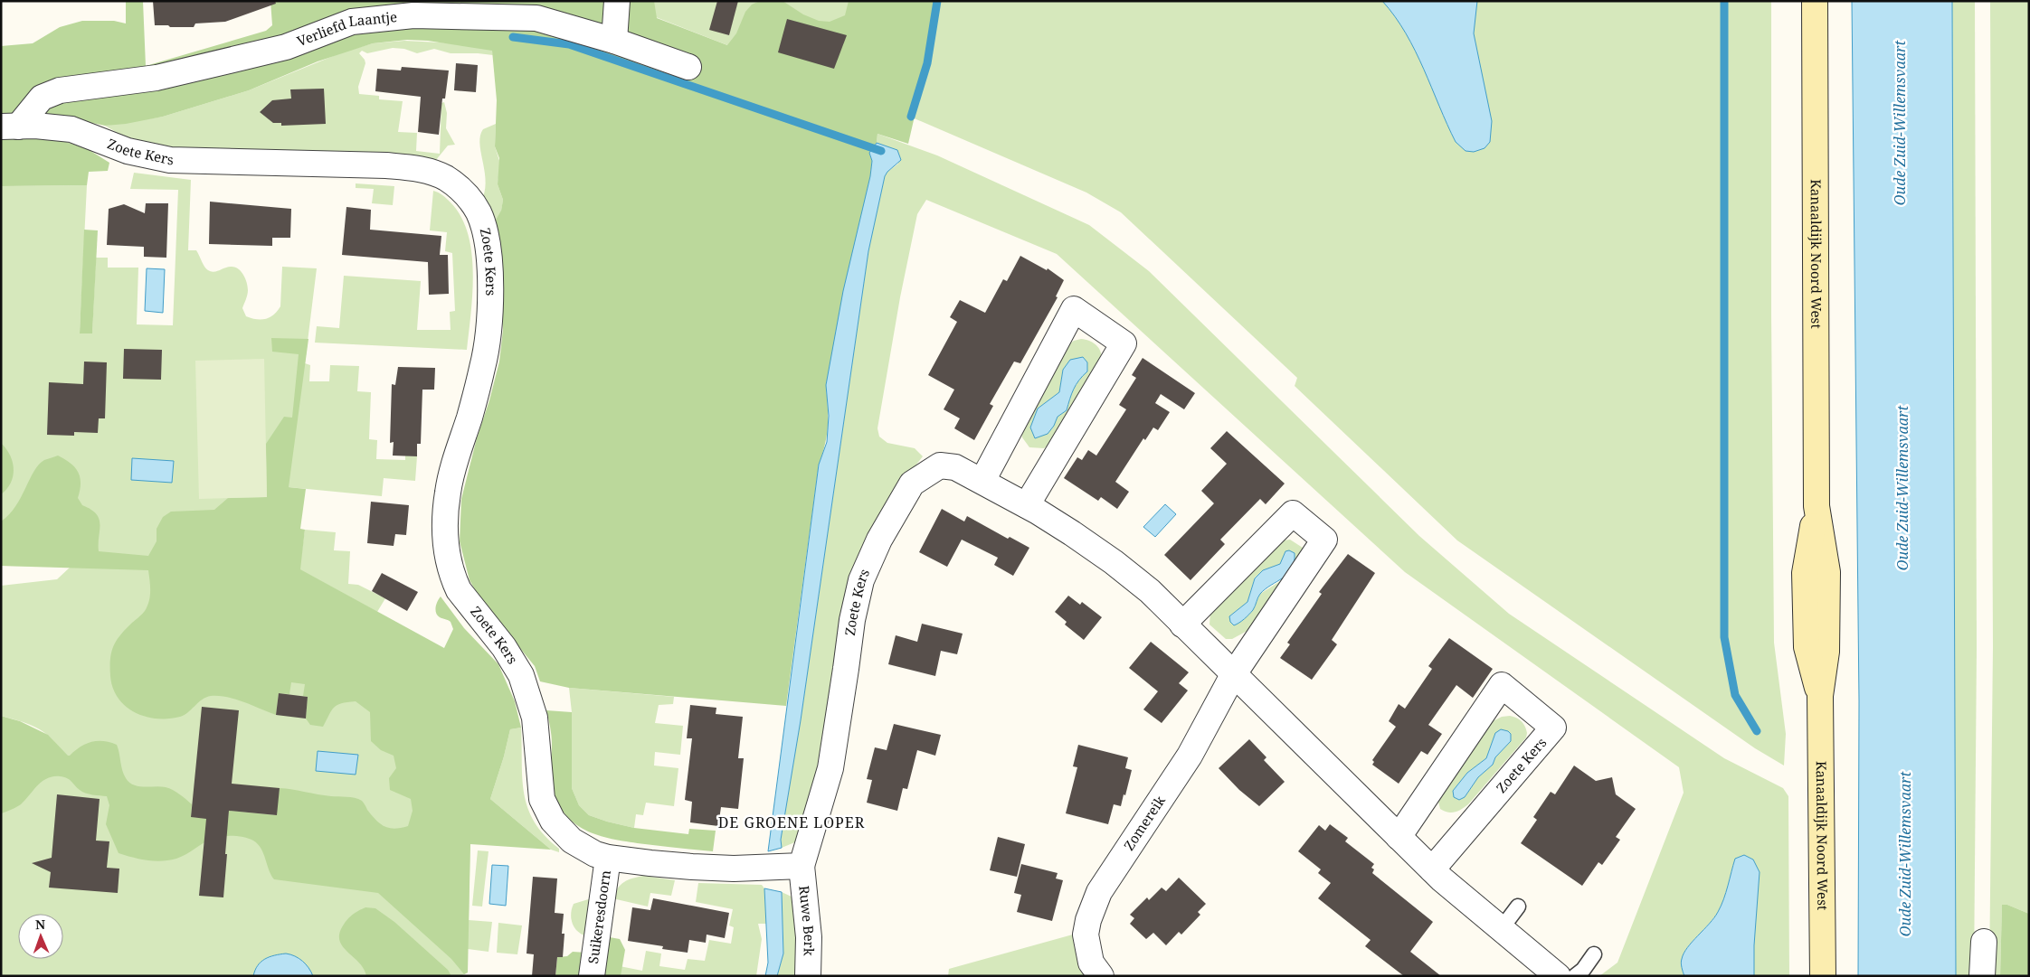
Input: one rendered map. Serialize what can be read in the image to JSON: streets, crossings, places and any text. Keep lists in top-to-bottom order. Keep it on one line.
{"streets":{"main road":["Kanaaldijk Noord West"],"street":["Verliefd Laantje","Zoete Kers","Zomereik","Suikeresdoorn","Ruwe Berk"]},"crossings":[["Verliefd Laantje","Zoete Kers"],["Zoete Kers","Zomereik"],["Zoete Kers","Suikeresdoorn"],["Zoete Kers","Ruwe Berk"]],"districts":["DE GROENE LOPER"],"water":["Oude Zuid-Willemsvaart"],"north":"top"}
